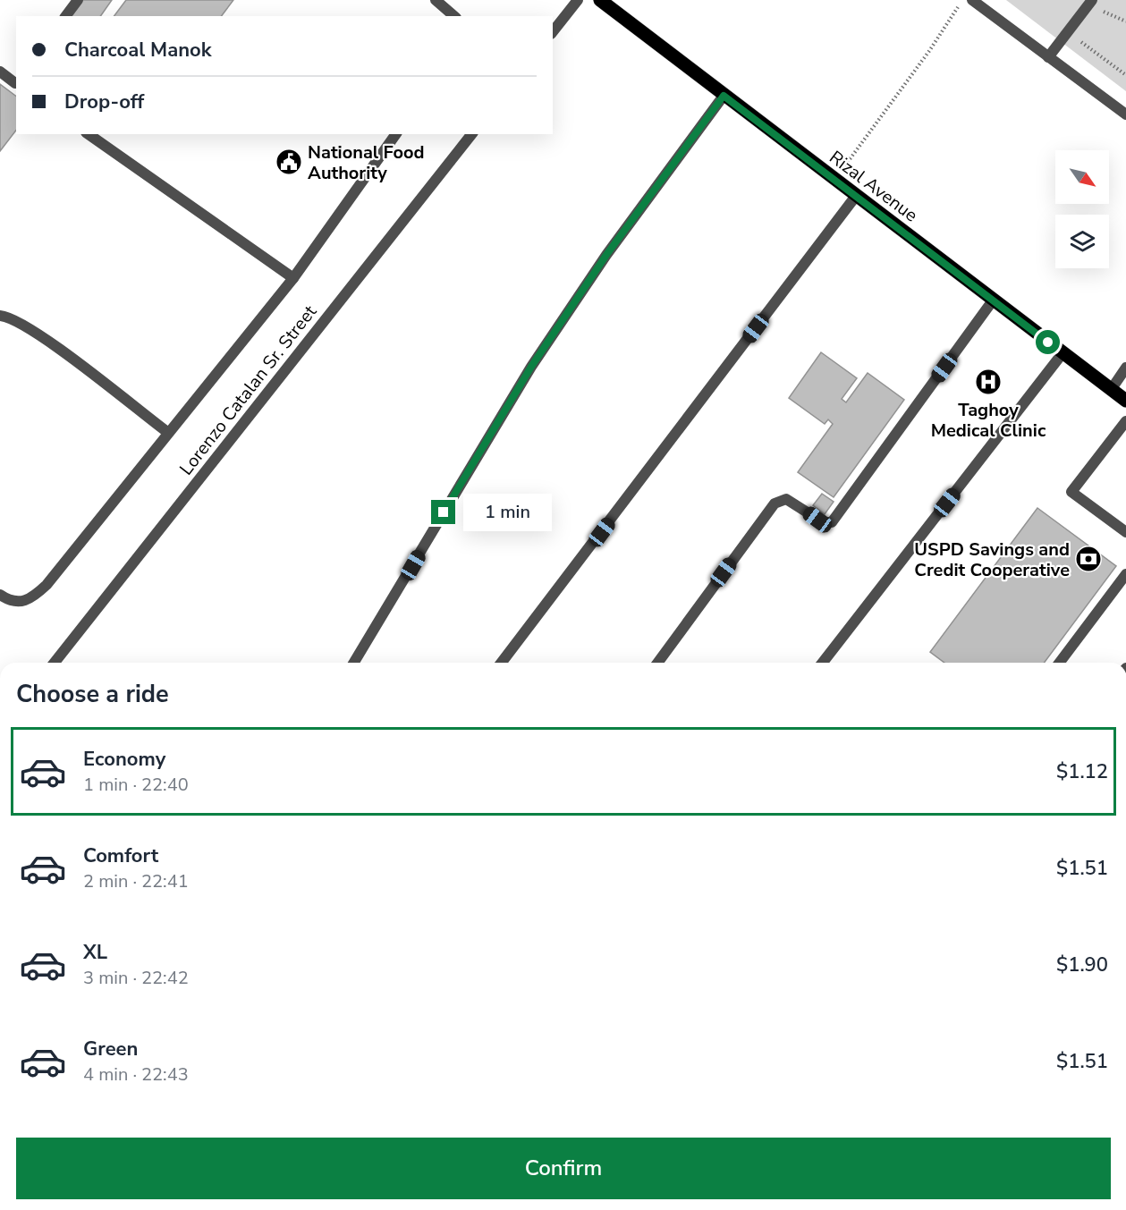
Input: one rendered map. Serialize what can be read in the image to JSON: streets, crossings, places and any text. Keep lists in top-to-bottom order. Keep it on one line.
{"streets":{"main road":["Rizal Avenue"],"street":["Lorenzo Catalan Sr. Street"]},"places":{"public building":["National Food Authority"],"hospital":["Taghoy Medical Clinic"],"bank":["USPD Savings and Credit Cooperative"]},"north":"bottom right","page":{"banner":["Charcoal Manok","Drop-off"],"bubble":"1 min","heading":"Choose a ride","list":[{"name":"Economy","note":"1 min · 22:40","value":"$1.12"},{"name":"Comfort","note":"2 min · 22:41","value":"$1.51"},{"name":"XL","note":"3 min · 22:42","value":"$1.90"},{"name":"Green","note":"4 min · 22:43","value":"$1.51"}],"buttons":"Confirm"}}
